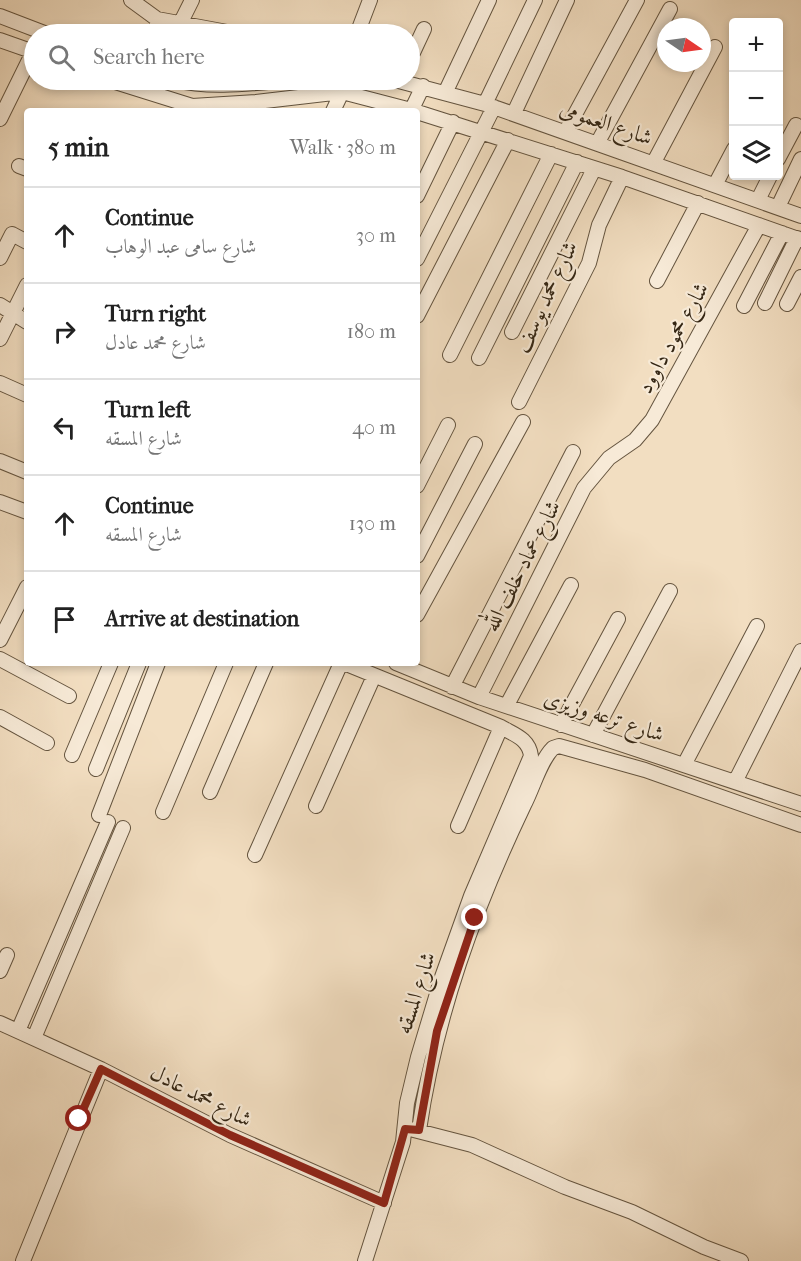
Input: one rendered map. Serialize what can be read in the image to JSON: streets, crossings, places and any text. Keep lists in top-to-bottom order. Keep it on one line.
{"streets":{"street":["شارع العمومى","شارع محمد يوسف","شارع محمود داوود","شارع عماد خلف الله","شارع ترعه وزيزى","شارع المسقه","شارع محمد عادل"]},"crossings":[["شارع العمومى","شارع محمد يوسف"],["شارع العمومى","شارع محمود داوود"],["شارع محمود داوود","شارع عماد خلف الله"],["شارع عماد خلف الله","شارع ترعه وزيزى"],["شارع ترعه وزيزى","شارع المسقه"],["شارع المسقه","شارع محمد عادل"]],"north":"right","page":{"map_buttons":["+","−"],"search":"Search here","heading":["5 min","Walk · 380 m"],"list":[["Continue","شارع سامى عبد الوهاب","30 m"],["Turn right","شارع محمد عادل","180 m"],["Turn left","شارع المسقه","40 m"],["Continue","شارع المسقه","130 m"],"Arrive at destination"]}}
